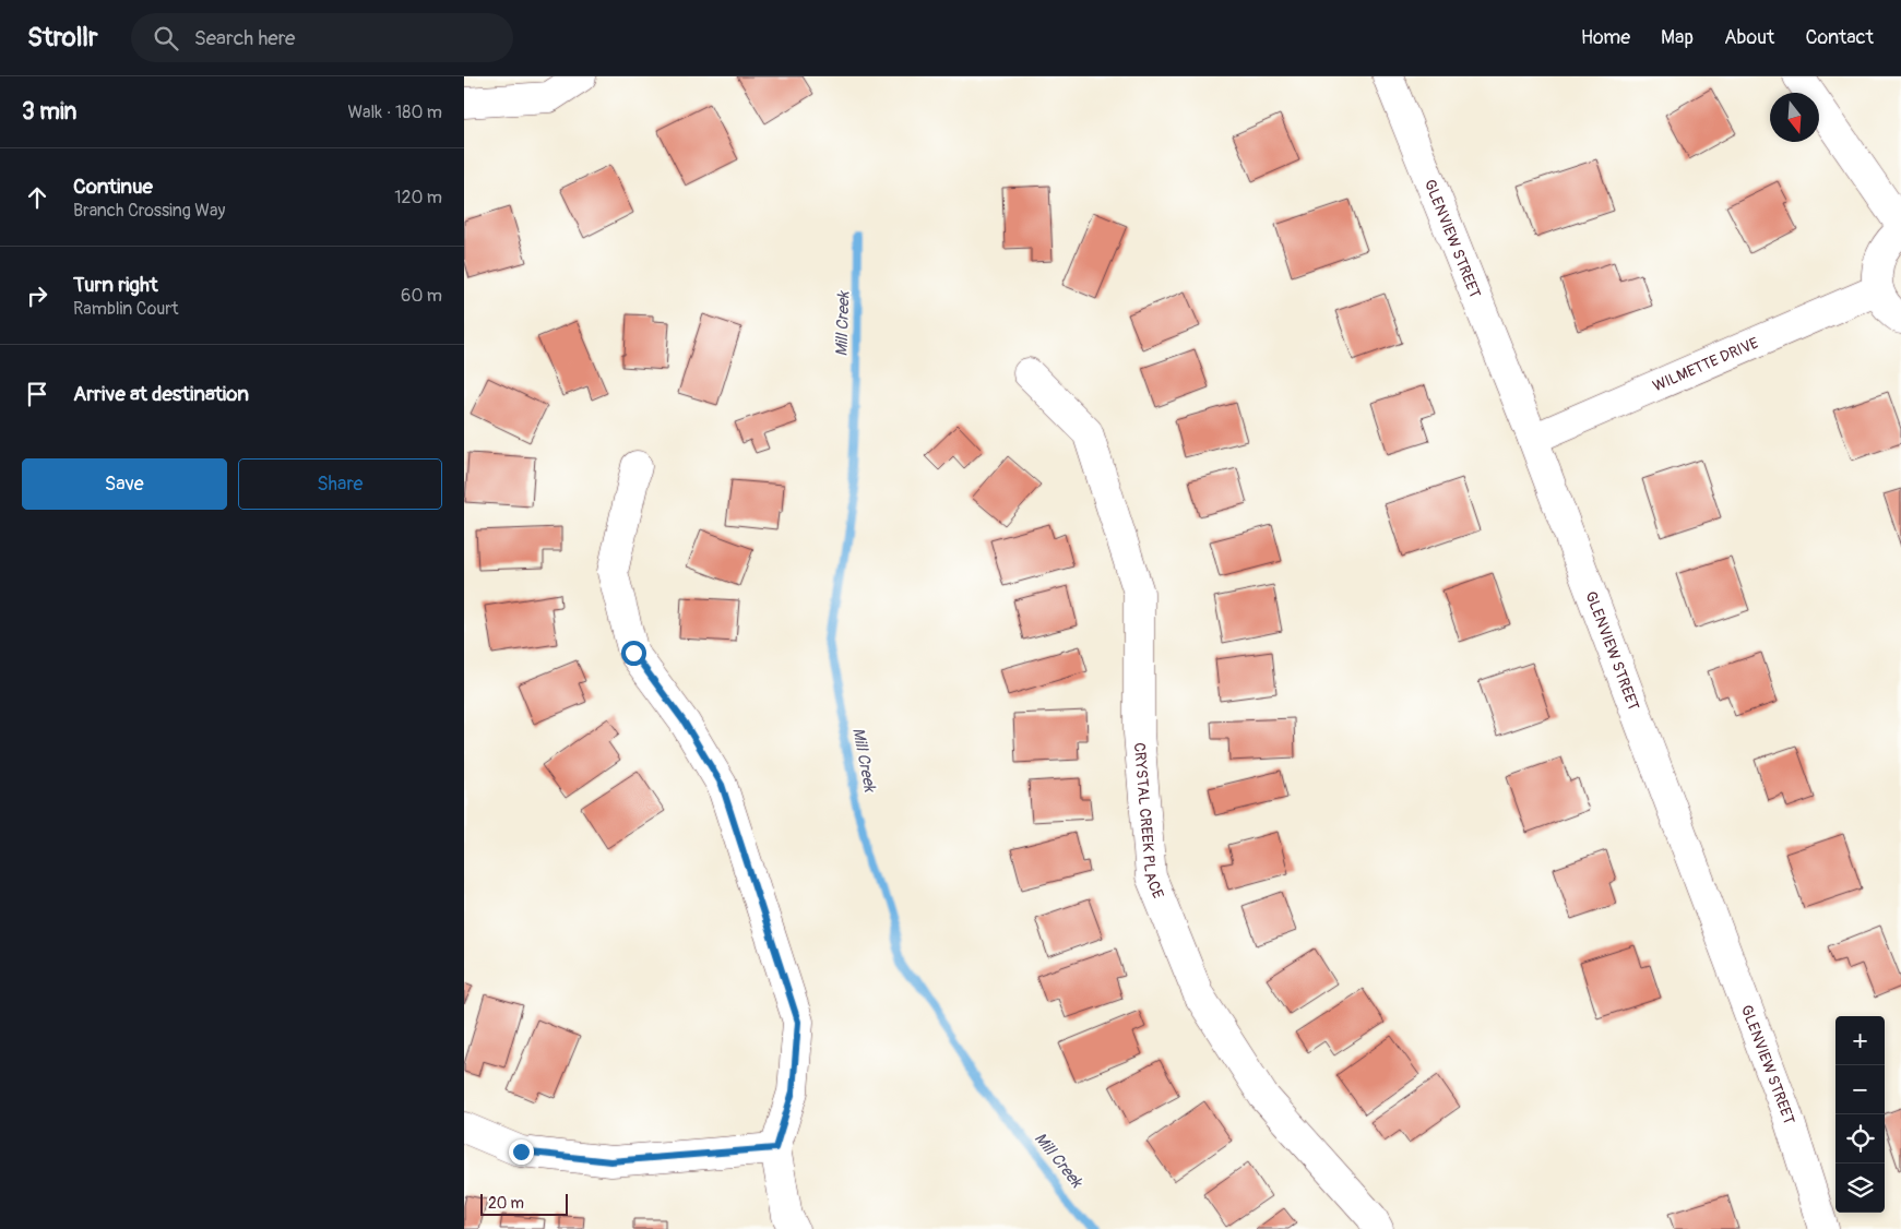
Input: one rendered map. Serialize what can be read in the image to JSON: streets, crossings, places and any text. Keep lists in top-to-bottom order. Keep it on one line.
{"streets":{"street":["GLENVIEW STREET","WILMETTE DRIVE","CRYSTAL CREEK PLACE"]},"crossings":[["GLENVIEW STREET","WILMETTE DRIVE"]],"water":["Mill Creek"],"scale_bar":"20 m","north":"bottom","page":{"header":"Strollr","search":"Search here","nav":["Home","Map","About","Contact"],"heading":["3 min","Walk · 180 m"],"list":[["Continue","Branch Crossing Way","120 m"],["Turn right","Ramblin Court","60 m"],"Arrive at destination"],"buttons":["Save","Share"],"map_buttons":["+","−"],"scale":"20 m"}}
